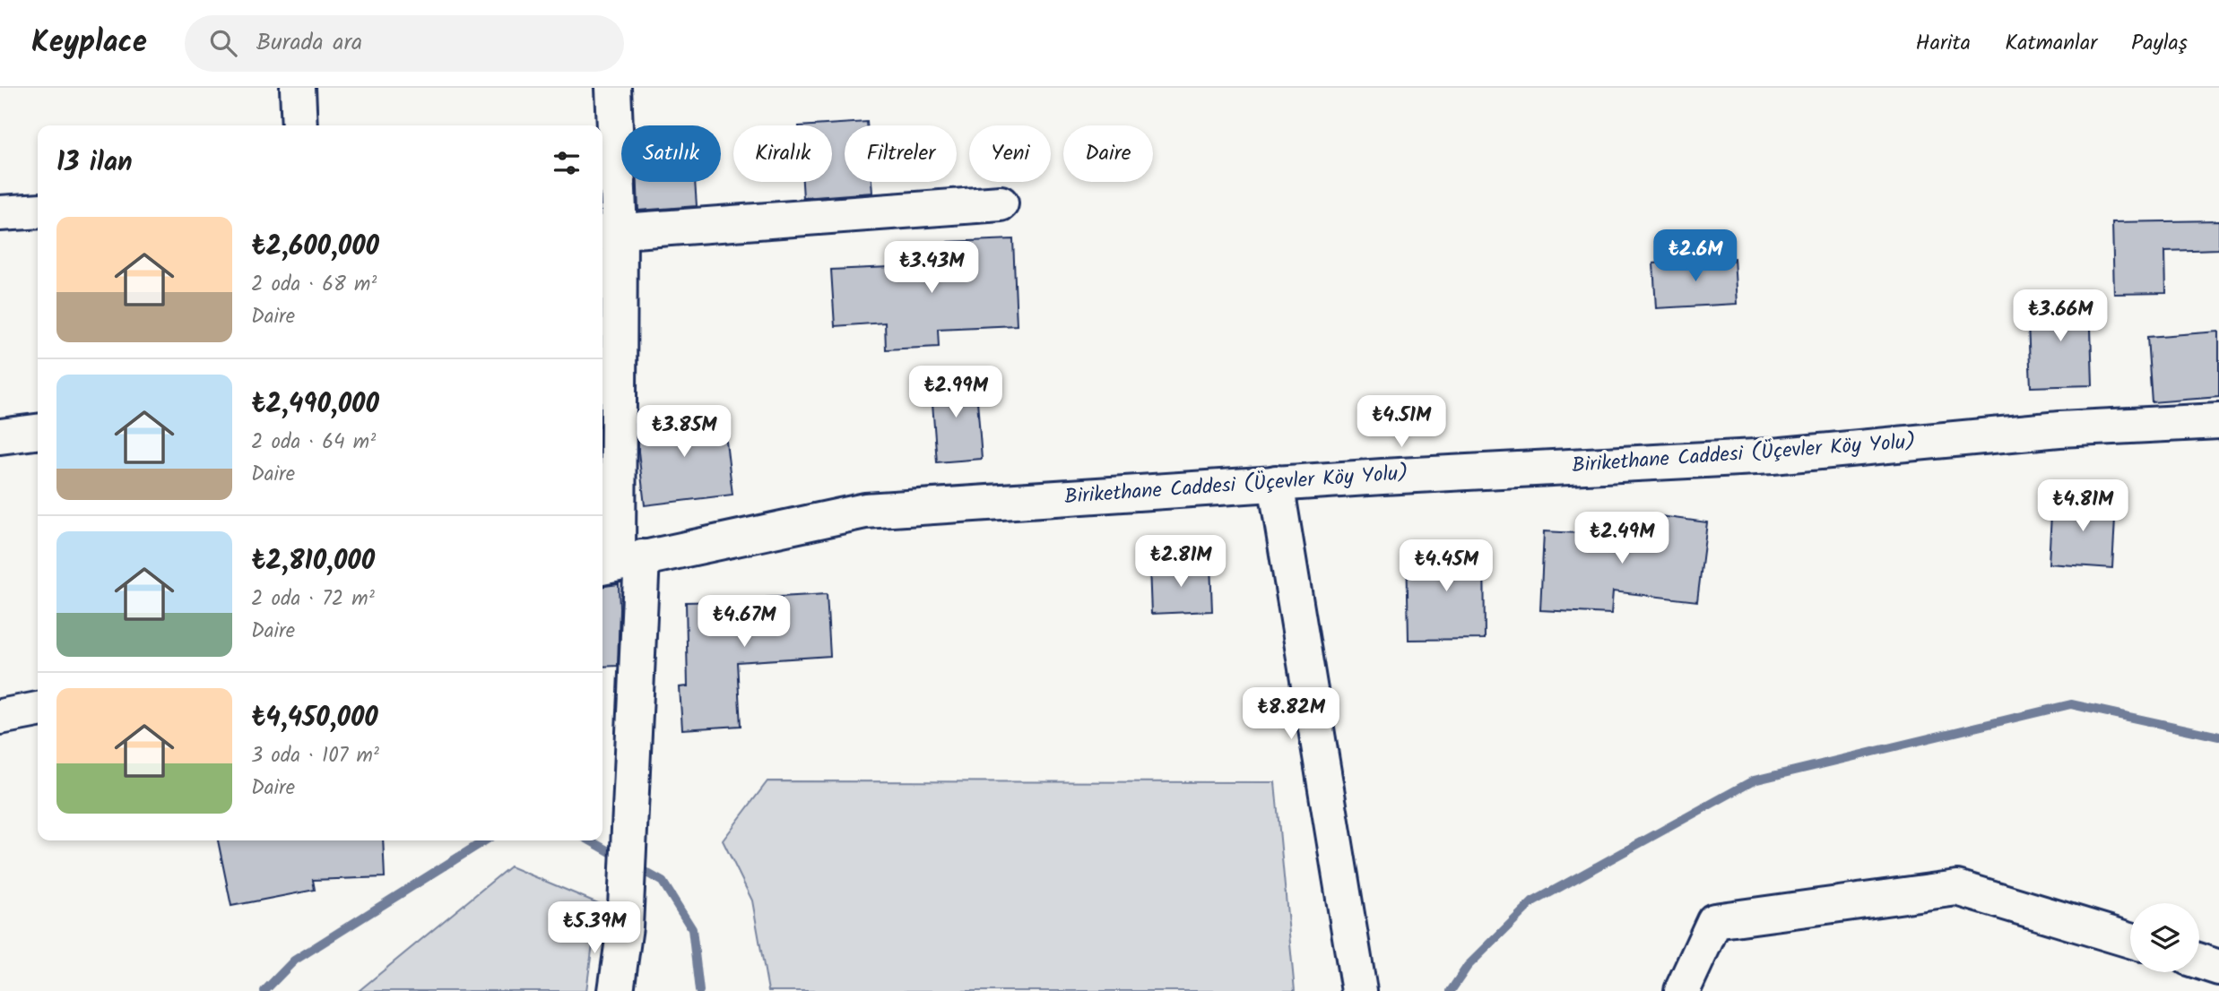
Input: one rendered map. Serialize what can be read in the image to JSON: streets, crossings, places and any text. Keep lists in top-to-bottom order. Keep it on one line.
{"streets":{"street":["Birikethane Caddesi (Üçevler Köy Yolu)"]},"page":{"header":"Keyplace","search":"Burada ara","nav":["Harita","Katmanlar","Paylaş"],"chip":["Satılık","Kiralık","Filtreler","Yeni","Daire"],"heading":"13 ilan","list":[{"name":"₺2,600,000","note":"2 oda · 68 m² · Daire"},{"name":"₺2,490,000","note":"2 oda · 64 m² · Daire"},{"name":"₺2,810,000","note":"2 oda · 72 m² · Daire"},{"name":"₺4,450,000","note":"3 oda · 107 m² · Daire"}],"price":["₺2.6M","₺3.43M","₺3.66M","₺2.99M","₺4.51M","₺3.85M","₺4.81M","₺2.49M","₺2.81M","₺4.45M","₺4.67M","₺8.82M","₺5.39M"]}}
